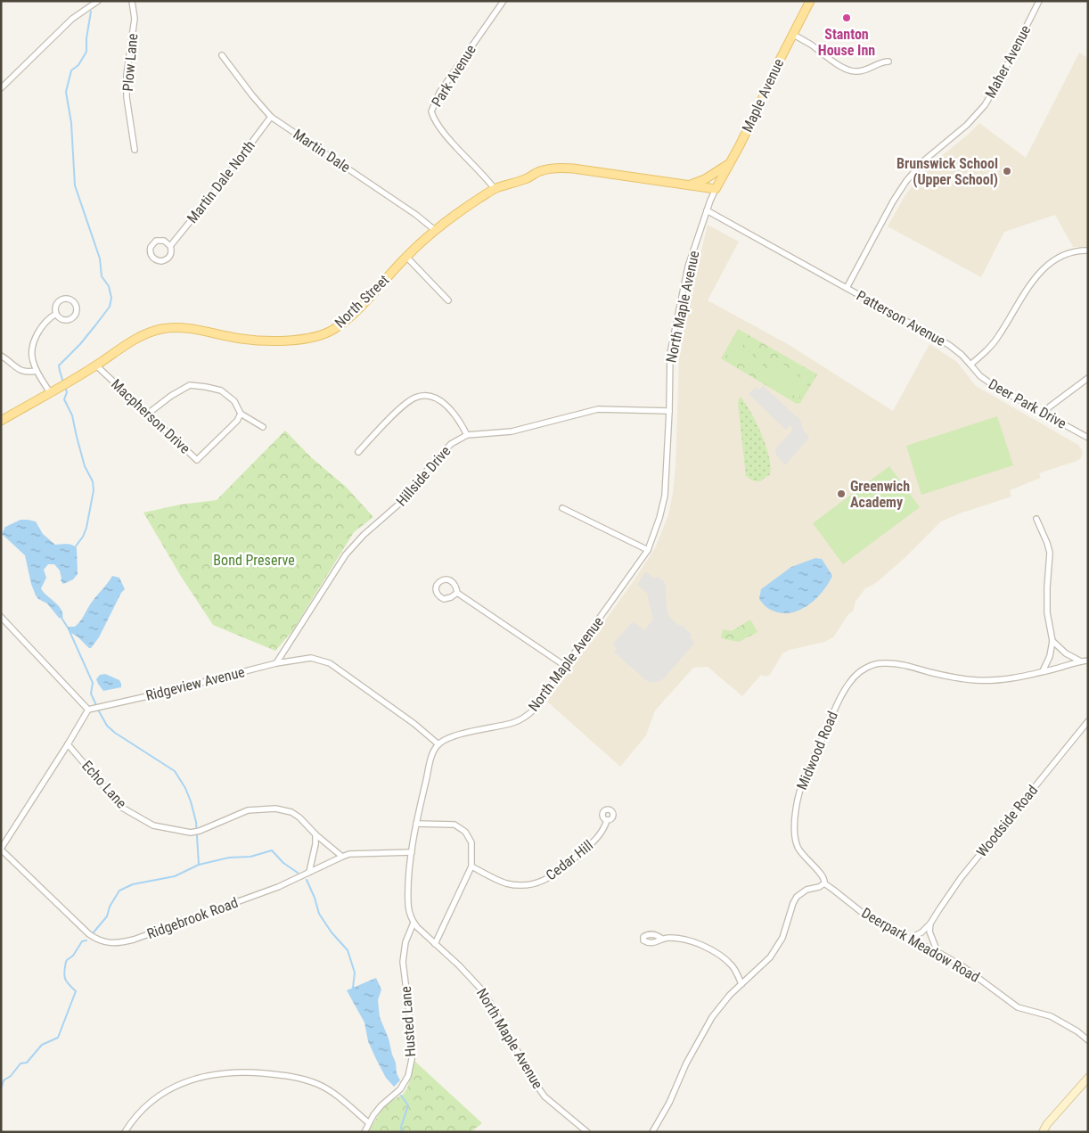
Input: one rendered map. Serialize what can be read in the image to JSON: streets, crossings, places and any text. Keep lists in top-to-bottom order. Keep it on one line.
{"streets":{"main road":["Maple Avenue","North Street"],"street":["Maher Avenue","Plow Lane","Park Avenue","Martin Dale","Martin Dale North","North Maple Avenue","Patterson Avenue","Deer Park Drive","Macpherson Drive","Hillside Drive","Ridgeview Avenue","Midwood Road","Echo Lane","Woodside Road","Cedar Hill","Ridgebrook Road","Deerpark Meadow Road","Husted Lane"]},"crossings":[["Maher Avenue","Patterson Avenue"],["Park Avenue","North Street"],["Maple Avenue","North Street"],["Maple Avenue","North Maple Avenue"],["Martin Dale","Martin Dale North"],["Martin Dale","North Street"],["North Street","North Maple Avenue"],["North Street","Macpherson Drive"],["North Maple Avenue","Patterson Avenue"],["North Maple Avenue","Hillside Drive"],["North Maple Avenue","Ridgeview Avenue"],["North Maple Avenue","Husted Lane"],["Patterson Avenue","Deer Park Drive"],["Hillside Drive","Ridgeview Avenue"],["Midwood Road","Deerpark Meadow Road"],["Echo Lane","Ridgebrook Road"],["Woodside Road","Deerpark Meadow Road"]],"parks":["Bond Preserve"],"places":["Stanton House Inn","Brunswick School (Upper School)","Greenwich Academy"]}
